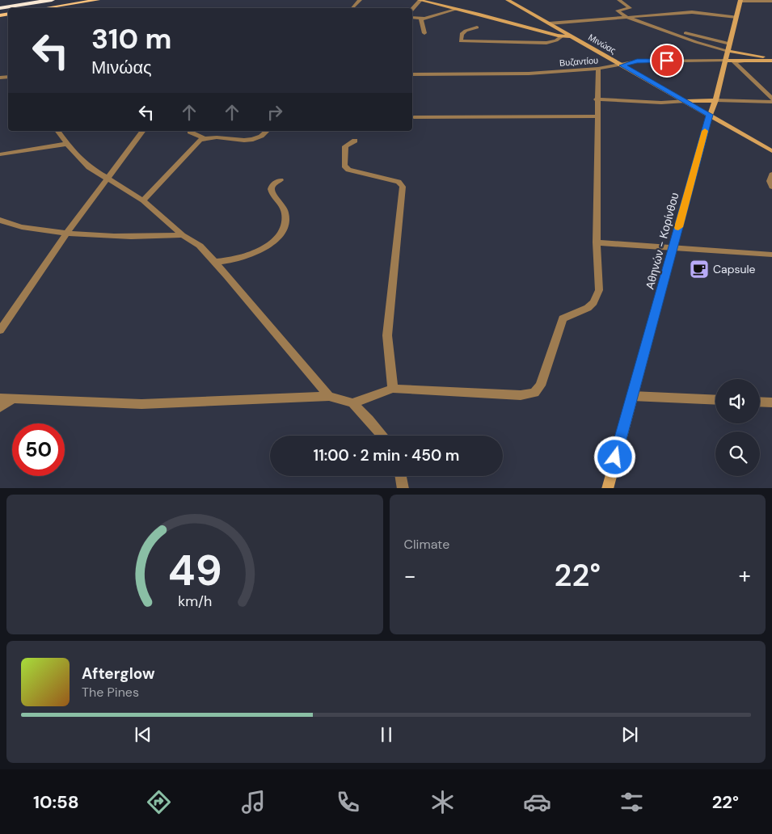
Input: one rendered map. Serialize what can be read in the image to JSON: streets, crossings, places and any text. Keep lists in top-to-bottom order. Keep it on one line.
{"streets":{"main road":["Μινώας","Βυζαντίου","Αθηνών - Κορίνθου"]},"crossings":[["Μινώας","Βυζαντίου"],["Μινώας","Αθηνών - Κορίνθου"],["Βυζαντίου","Αθηνών - Κορίνθου"]],"places":{"cafe":["Capsule"]},"page":{"turn":["310 m","Μινώας"],"limit":"50","trip":"11:00 · 2 min · 450 m","tile":"Climate","heat":["−","22°","+"],"song":["Afterglow","The Pines"],"tabs":["10:58","22°"],"gauge":["49","km/h"]}}
